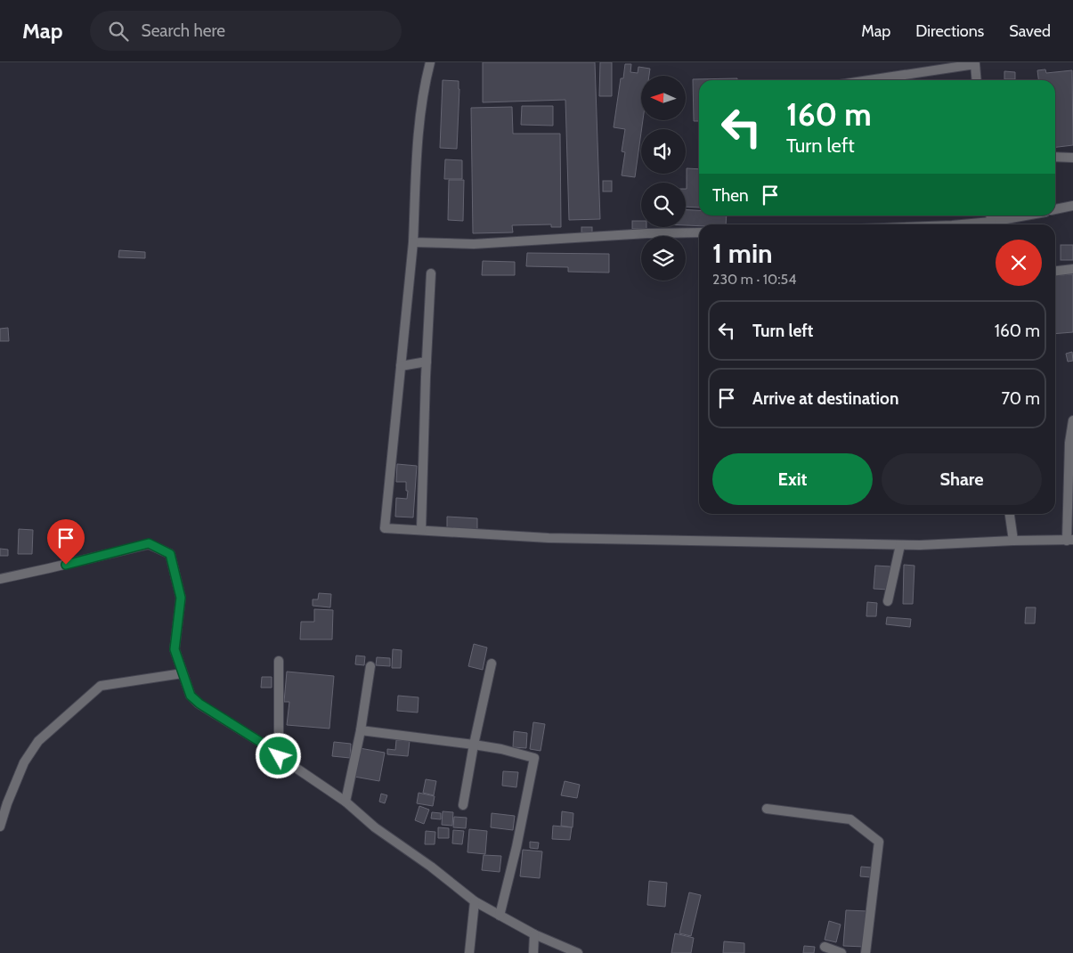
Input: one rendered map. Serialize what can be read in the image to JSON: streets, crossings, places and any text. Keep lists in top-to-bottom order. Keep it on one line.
{"north":"left","page":{"header":"Map","search":"Search here","nav":["Map","Directions","Saved"],"turn":["160 m","Turn left"],"then":"Then","heading":["1 min","230 m · 10:54"],"list":[{"name":"Turn left","value":"160 m"},{"name":"Arrive at destination","value":"70 m"}],"buttons":["Exit","Share"]}}
